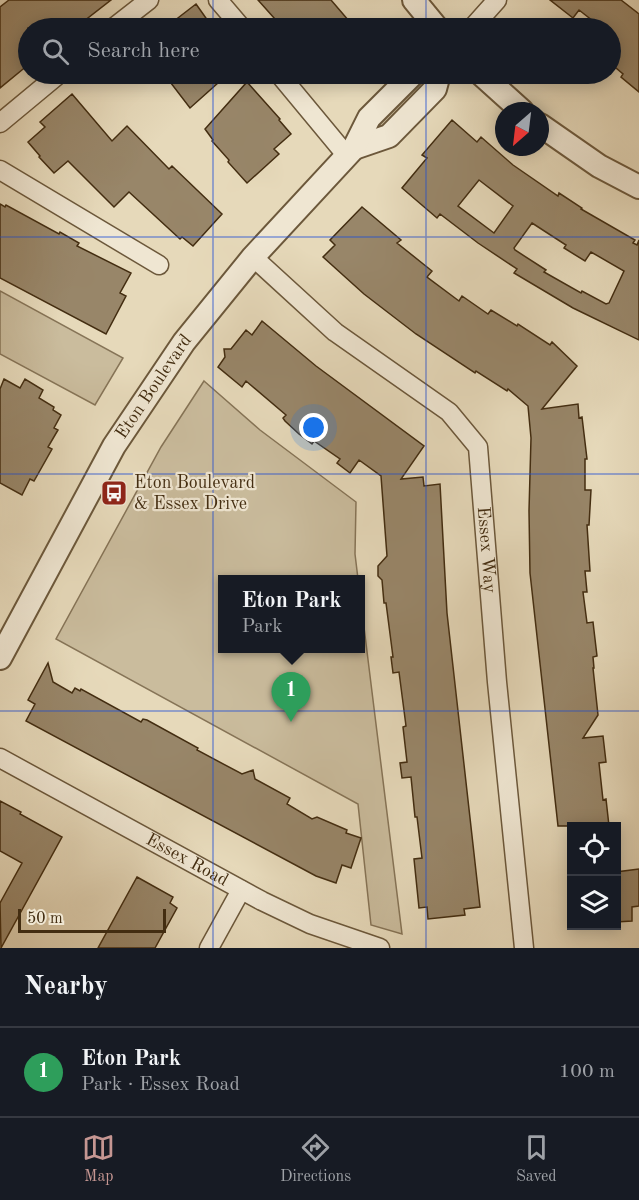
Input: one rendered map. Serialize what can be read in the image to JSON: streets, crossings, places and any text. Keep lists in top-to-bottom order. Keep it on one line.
{"streets":{"street":["Eton Boulevard","Essex Way","Essex Road"]},"crossings":[["Eton Boulevard","Essex Way"]],"places":{"bus stop":["Eton Boulevard & Essex Drive"]},"scale_bar":"50 m","north":"bottom left","page":{"search":"Search here","popup":["Eton Park","Park"],"pins":"1","scale":"50 m","heading":"Nearby","list":[{"mark":"1","name":"Eton Park","note":"Park · Essex Road","value":"100 m"}],"nav":["Map","Directions","Saved"]}}
